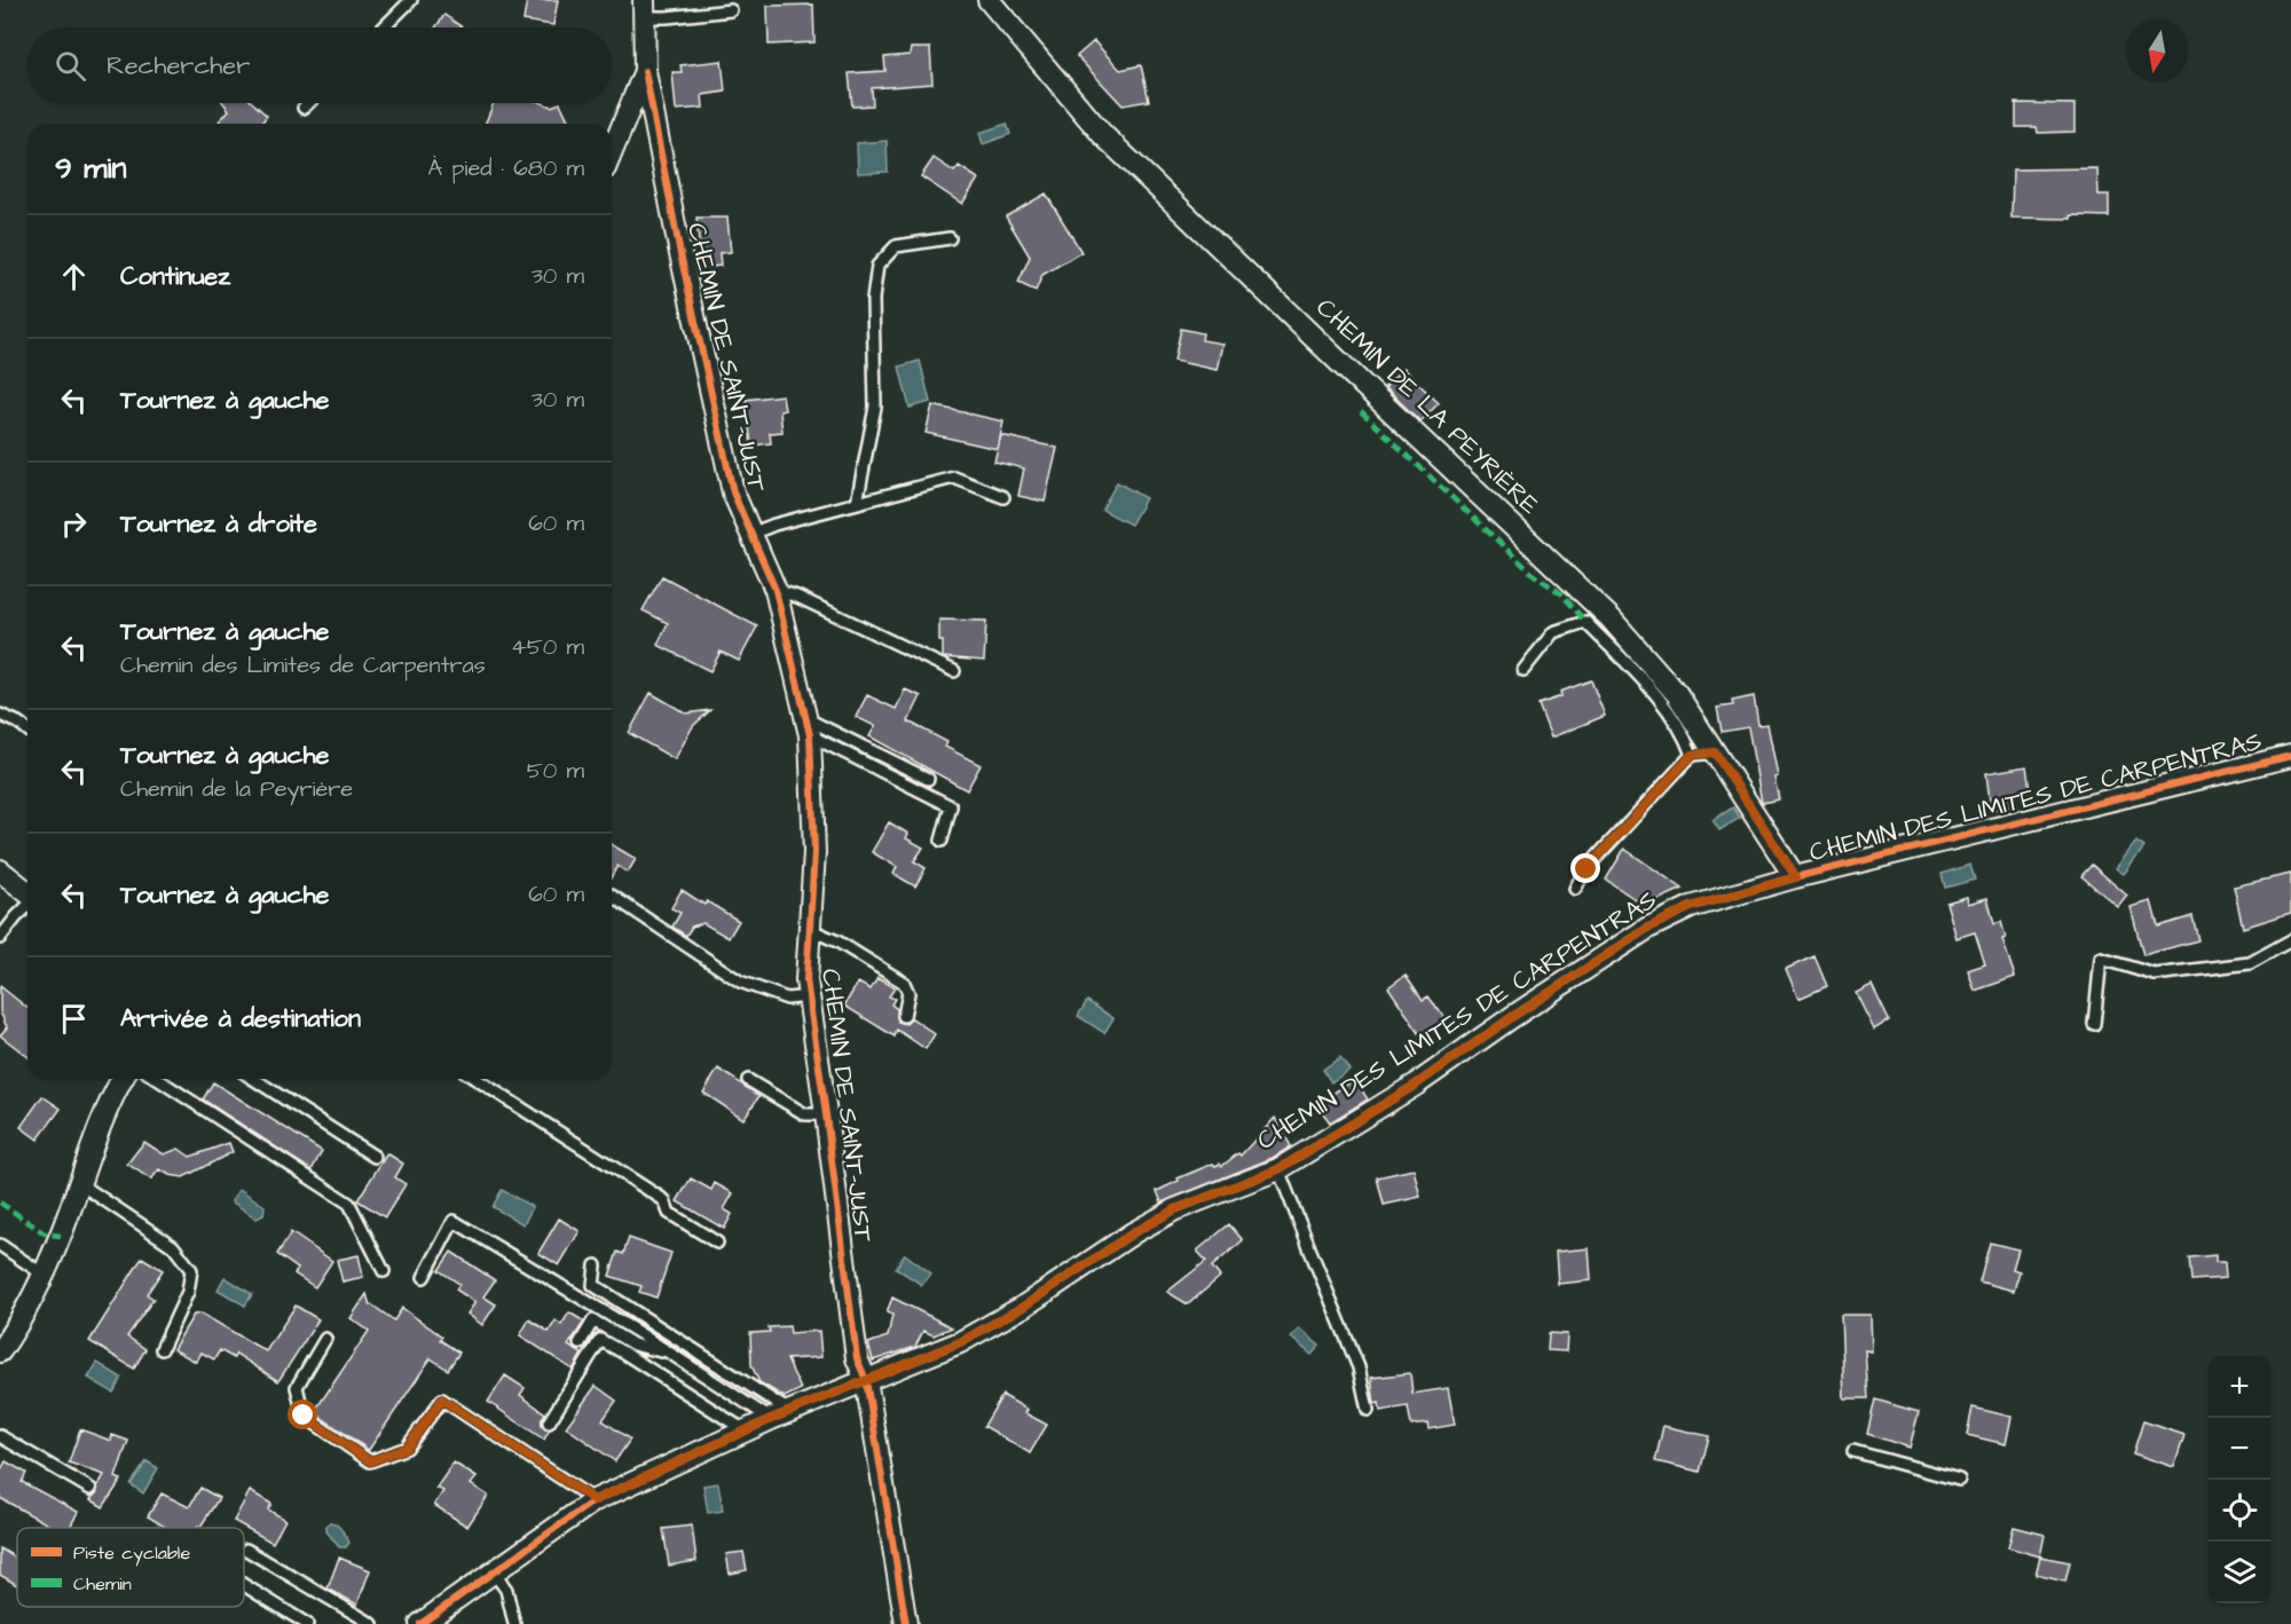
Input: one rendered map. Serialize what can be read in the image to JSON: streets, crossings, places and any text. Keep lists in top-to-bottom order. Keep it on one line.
{"streets":{"street":["CHEMIN DE SAINT-JUST","CHEMIN DE LA PEYRIÈRE","CHEMIN DES LIMITES DE CARPENTRAS"]},"crossings":[["CHEMIN DE SAINT-JUST","CHEMIN DES LIMITES DE CARPENTRAS"],["CHEMIN DE LA PEYRIÈRE","CHEMIN DES LIMITES DE CARPENTRAS"]],"legend":["Piste cyclable","Chemin"],"north":"bottom","page":{"search":"Rechercher","heading":["9 min","À pied · 680 m"],"list":[["Continuez","30 m"],["Tournez à gauche","30 m"],["Tournez à droite","60 m"],["Tournez à gauche","Chemin des Limites de Carpentras","450 m"],["Tournez à gauche","Chemin de la Peyrière","50 m"],["Tournez à gauche","60 m"],"Arrivée à destination"],"map_buttons":["+","−"]}}
